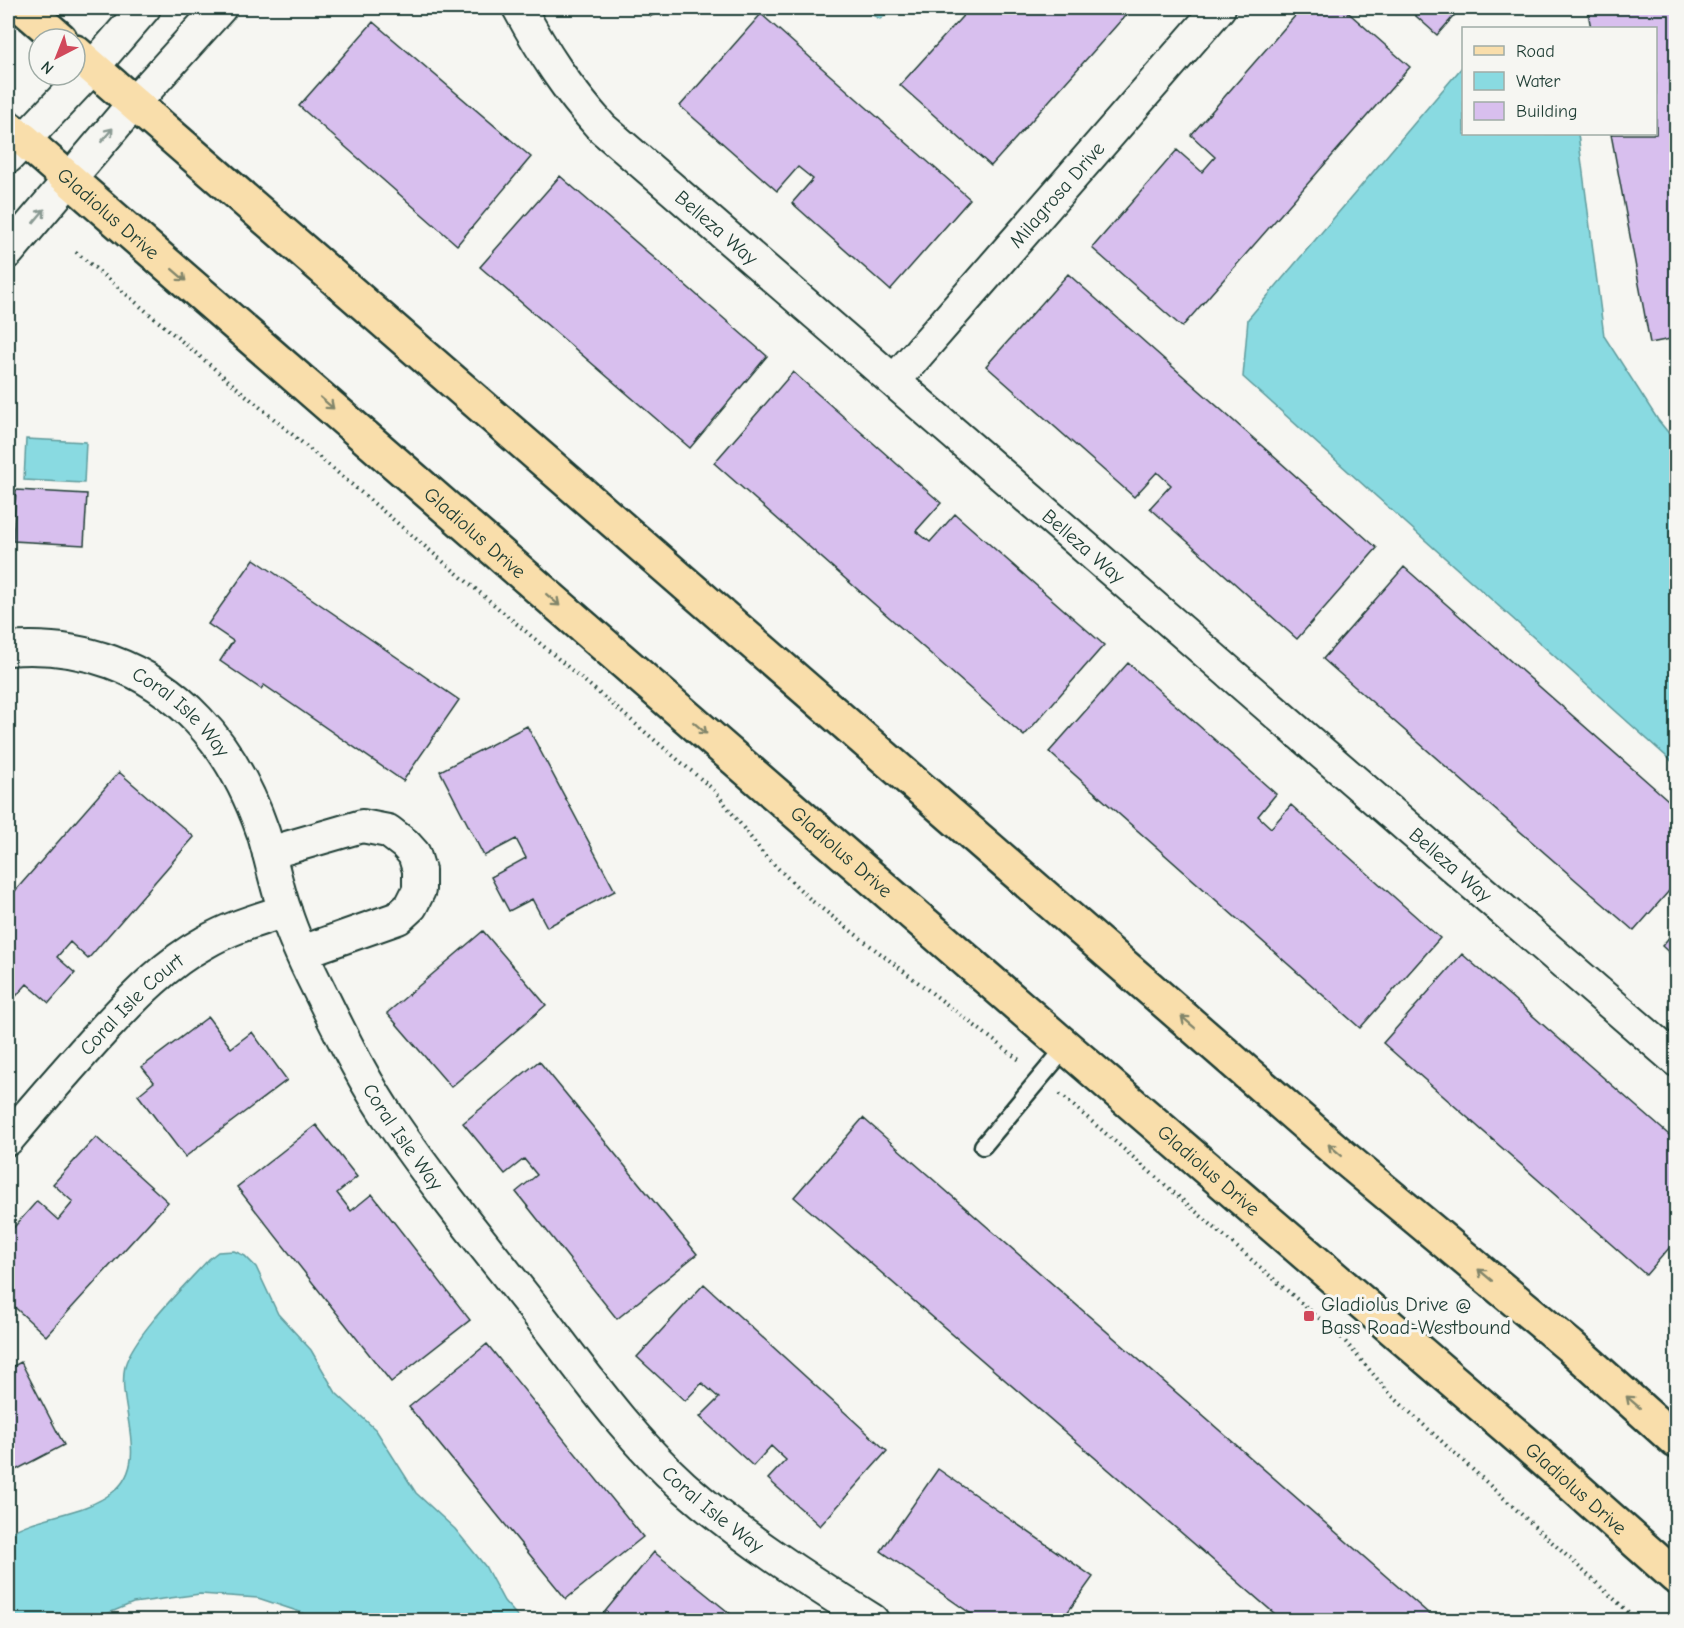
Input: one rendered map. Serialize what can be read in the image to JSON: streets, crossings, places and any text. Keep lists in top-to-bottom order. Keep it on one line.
{"streets":{"main road":["Gladiolus Drive"],"street":["Milagrosa Drive","Belleza Way","Coral Isle Way","Coral Isle Court"]},"crossings":[["Milagrosa Drive","Belleza Way"],["Coral Isle Way","Coral Isle Court"]],"places":{"transit":["Gladiolus Drive @ Bass Road-Westbound"]},"legend":["Road","Water","Building"],"north":"bottom left"}
